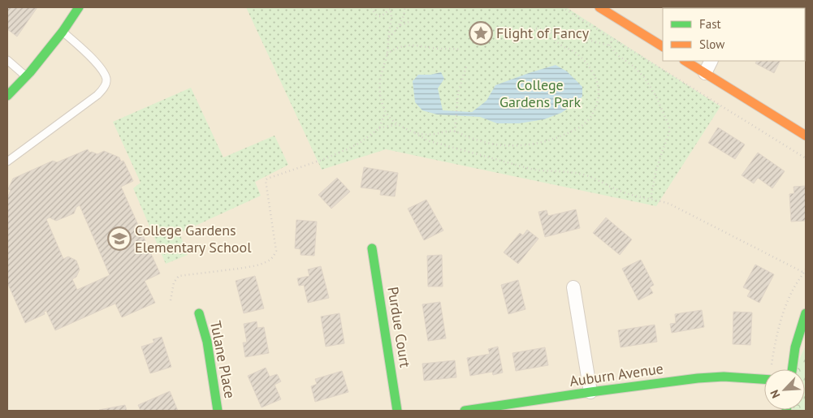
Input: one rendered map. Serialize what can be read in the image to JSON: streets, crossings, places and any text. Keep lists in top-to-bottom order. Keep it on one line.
{"streets":{"street":["Purdue Court","Tulane Place","Auburn Avenue"]},"parks":["College Gardens Park"],"places":{"place":["Flight of Fancy"],"school or university":["College Gardens Elementary School"]},"legend":["Fast","Slow"],"north":"bottom left"}
